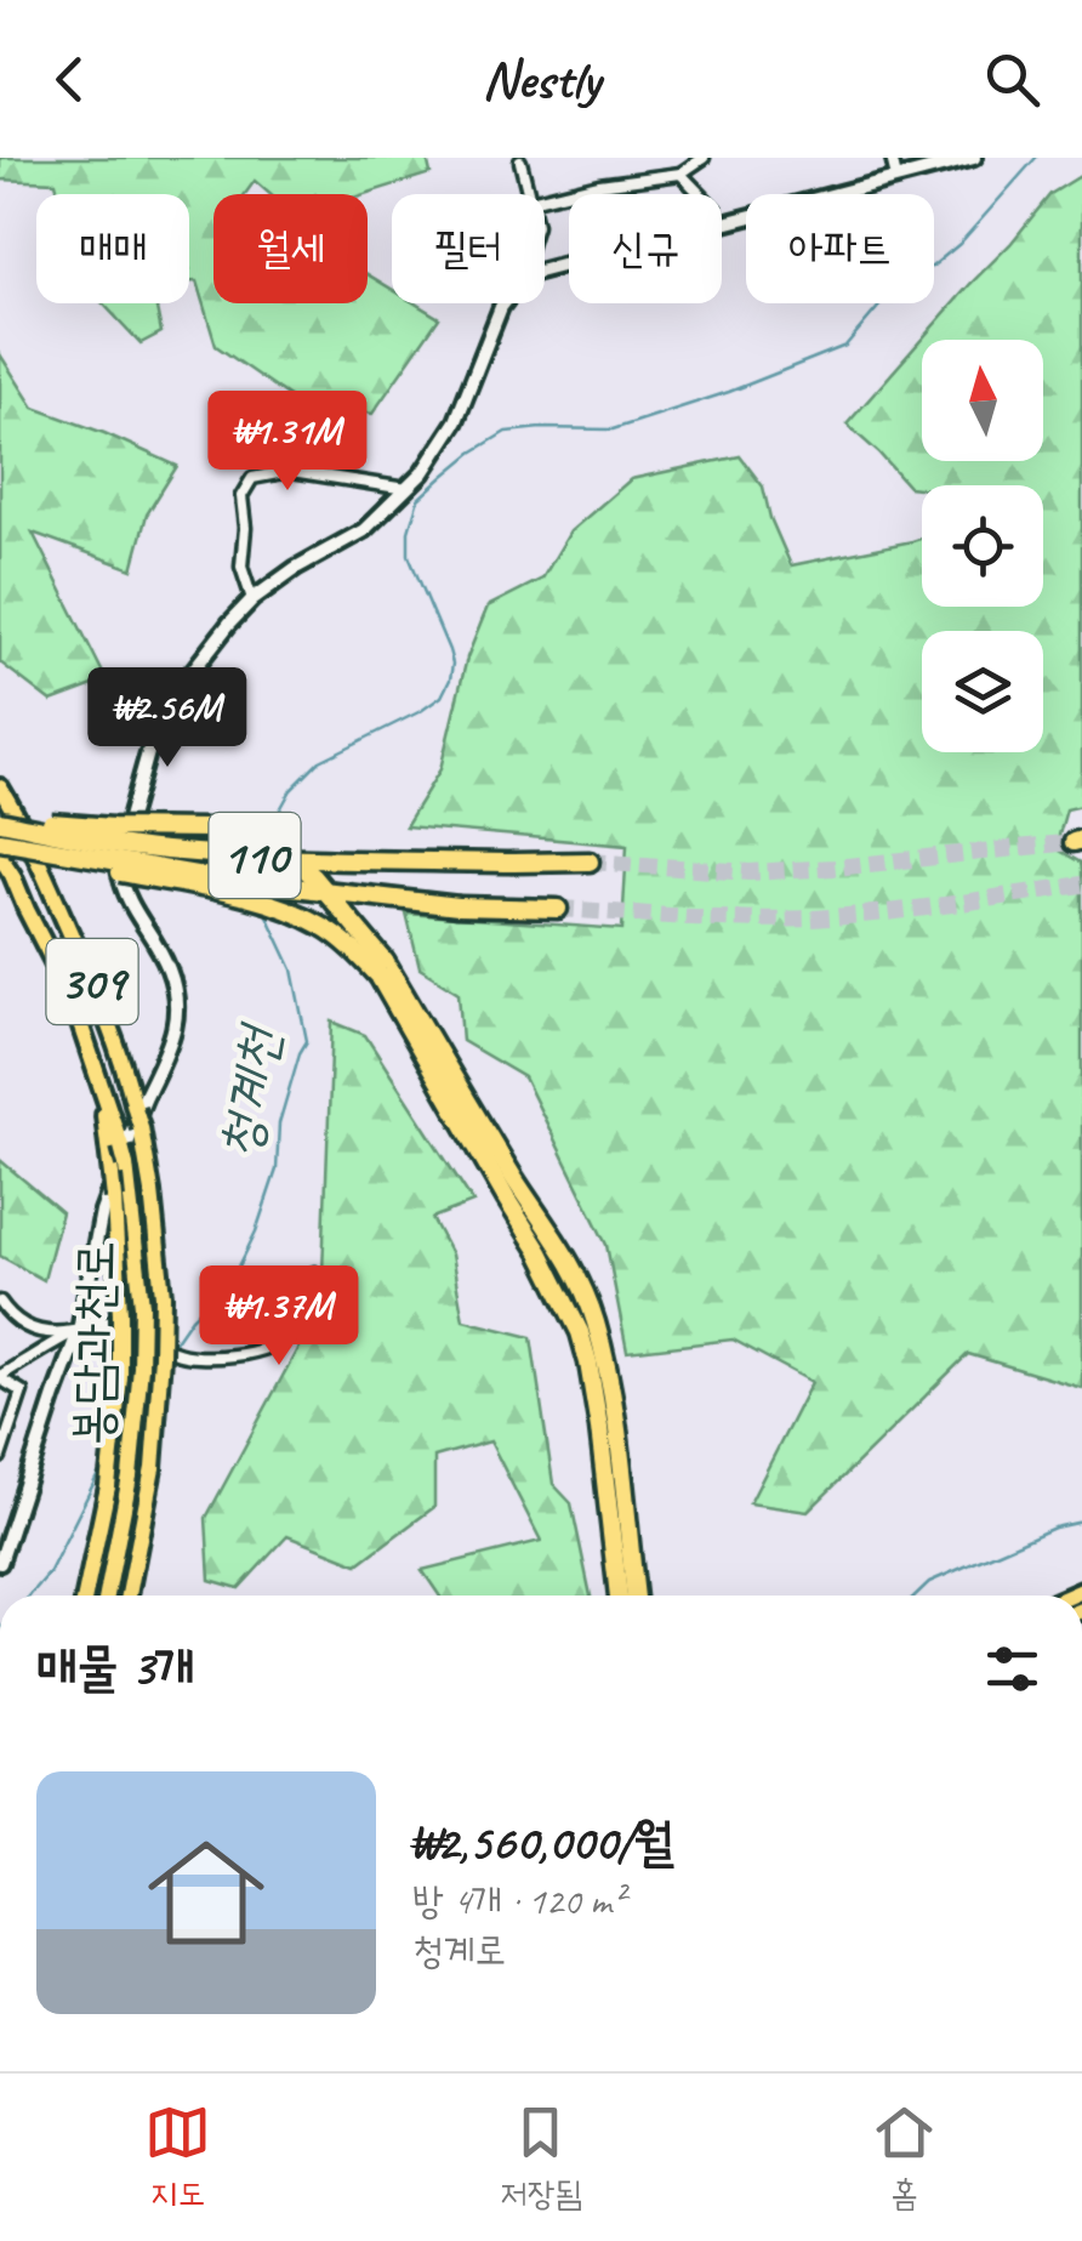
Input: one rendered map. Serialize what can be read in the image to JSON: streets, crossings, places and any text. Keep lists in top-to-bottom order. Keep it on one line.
{"streets":{"highway":["110"],"main road":["309","봉담과천로"]},"crossings":[["110","봉담과천로"]],"water":["청계천"],"north":"top","page":{"header":"Nestly","chip":["매매","월세","필터","신규","아파트"],"price":["₩1.31M","₩2.56M","₩1.37M"],"heading":"매물 3개","list":[{"name":"₩2,560,000/월","note":"방 4개 · 120 m² · 청계로"}],"tabs":["지도","저장됨","홈"]}}
